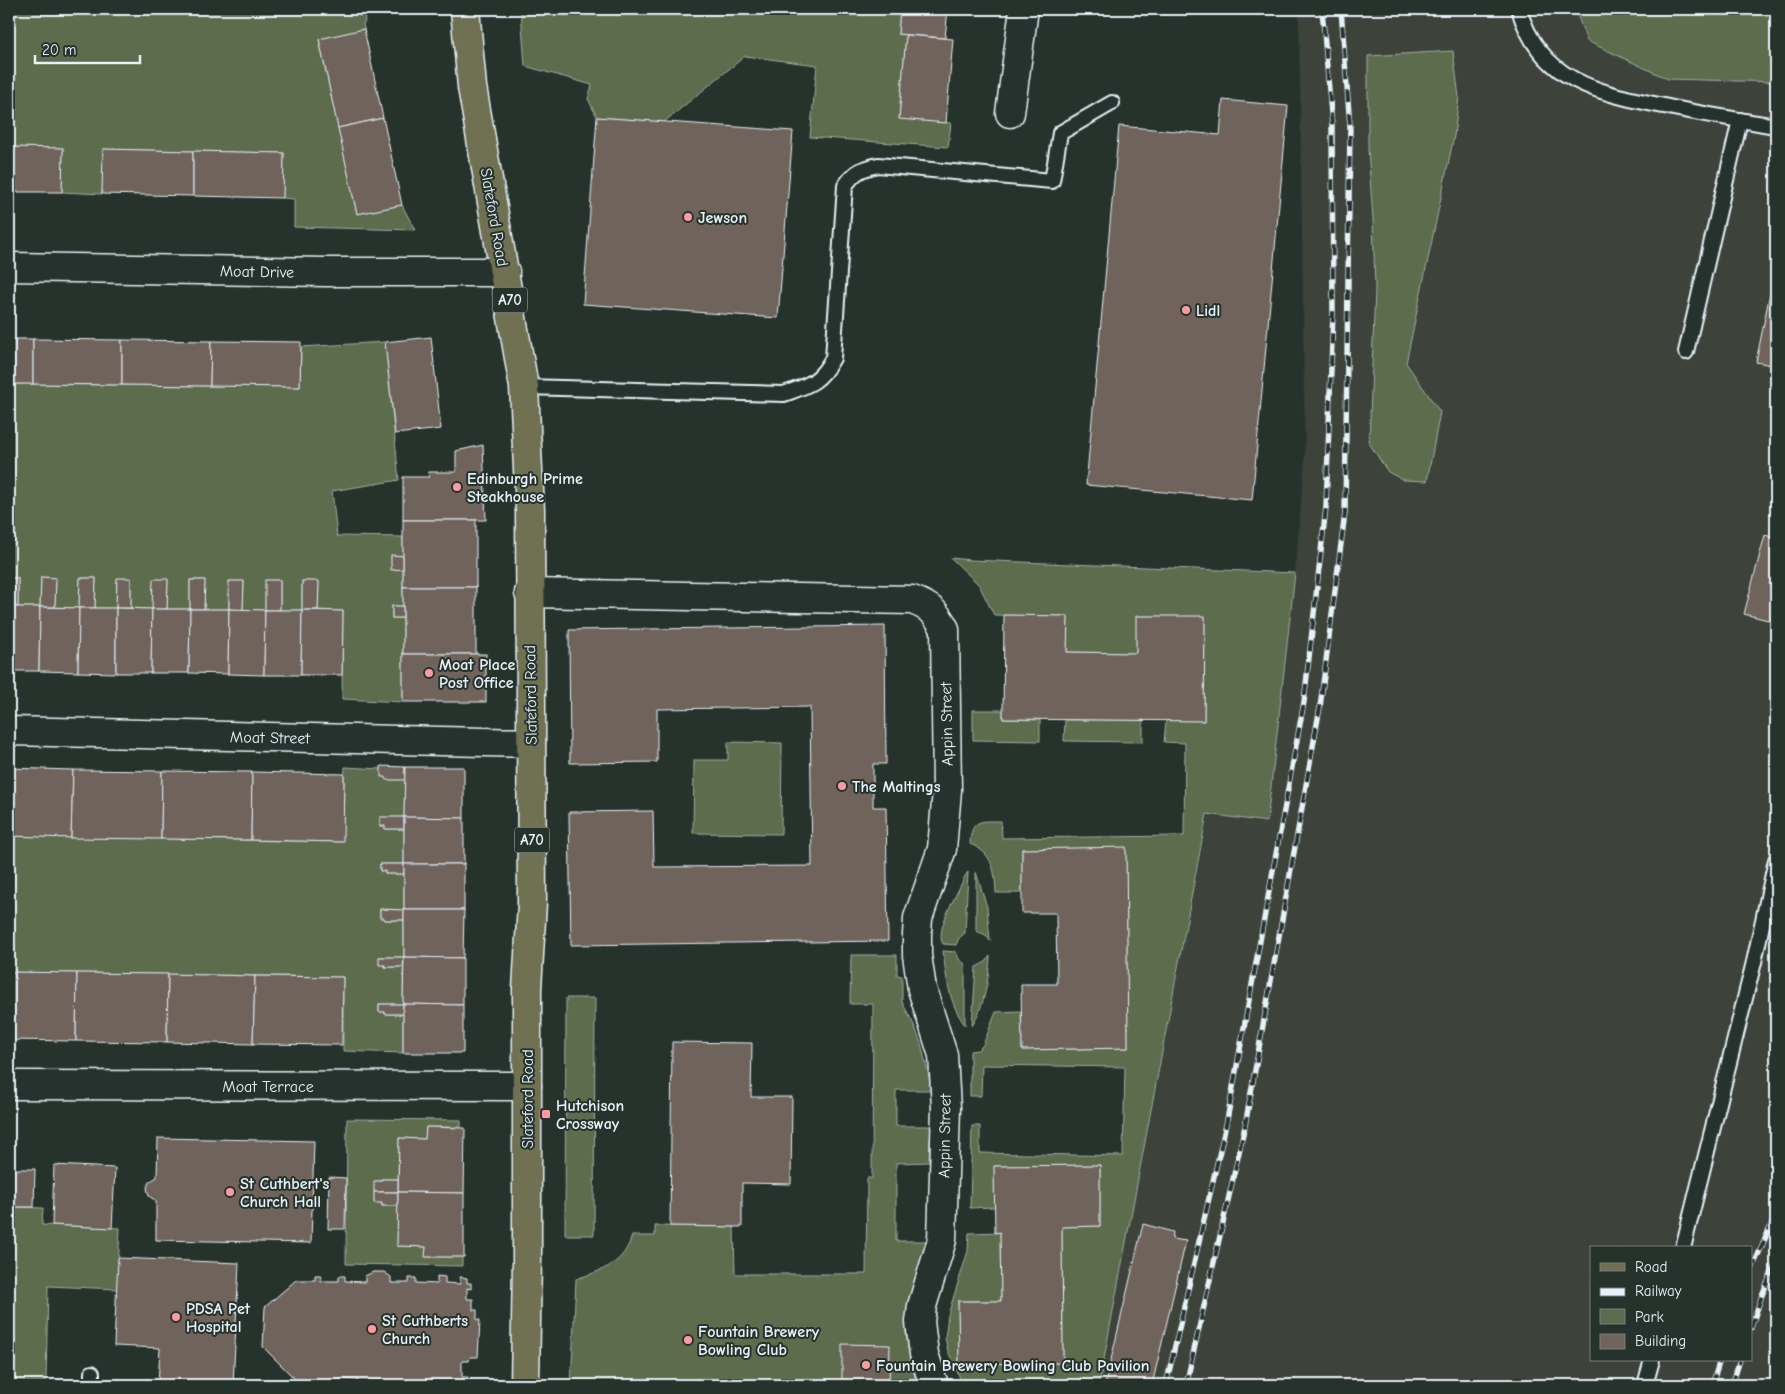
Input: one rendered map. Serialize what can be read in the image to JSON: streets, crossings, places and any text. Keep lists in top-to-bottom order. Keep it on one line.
{"streets":{"main road":["Slateford Road","A70"],"street":["Moat Drive","Appin Street","Moat Street","Moat Terrace"]},"crossings":[["Slateford Road","Moat Drive"],["Slateford Road","Appin Street"],["Slateford Road","Moat Street"],["Slateford Road","Moat Terrace"]],"places":{"other":["Jewson","Lidl","Edinburgh Prime Steakhouse","Moat Place Post Office","The Maltings","St Cuthbert's Church Hall","PDSA Pet Hospital","St Cuthberts Church","Fountain Brewery Bowling Club","Fountain Brewery Bowling Club Pavilion"],"transit":["Hutchison Crossway"]},"legend":["Road","Railway","Park","Building"],"scale_bar":"20 m"}
